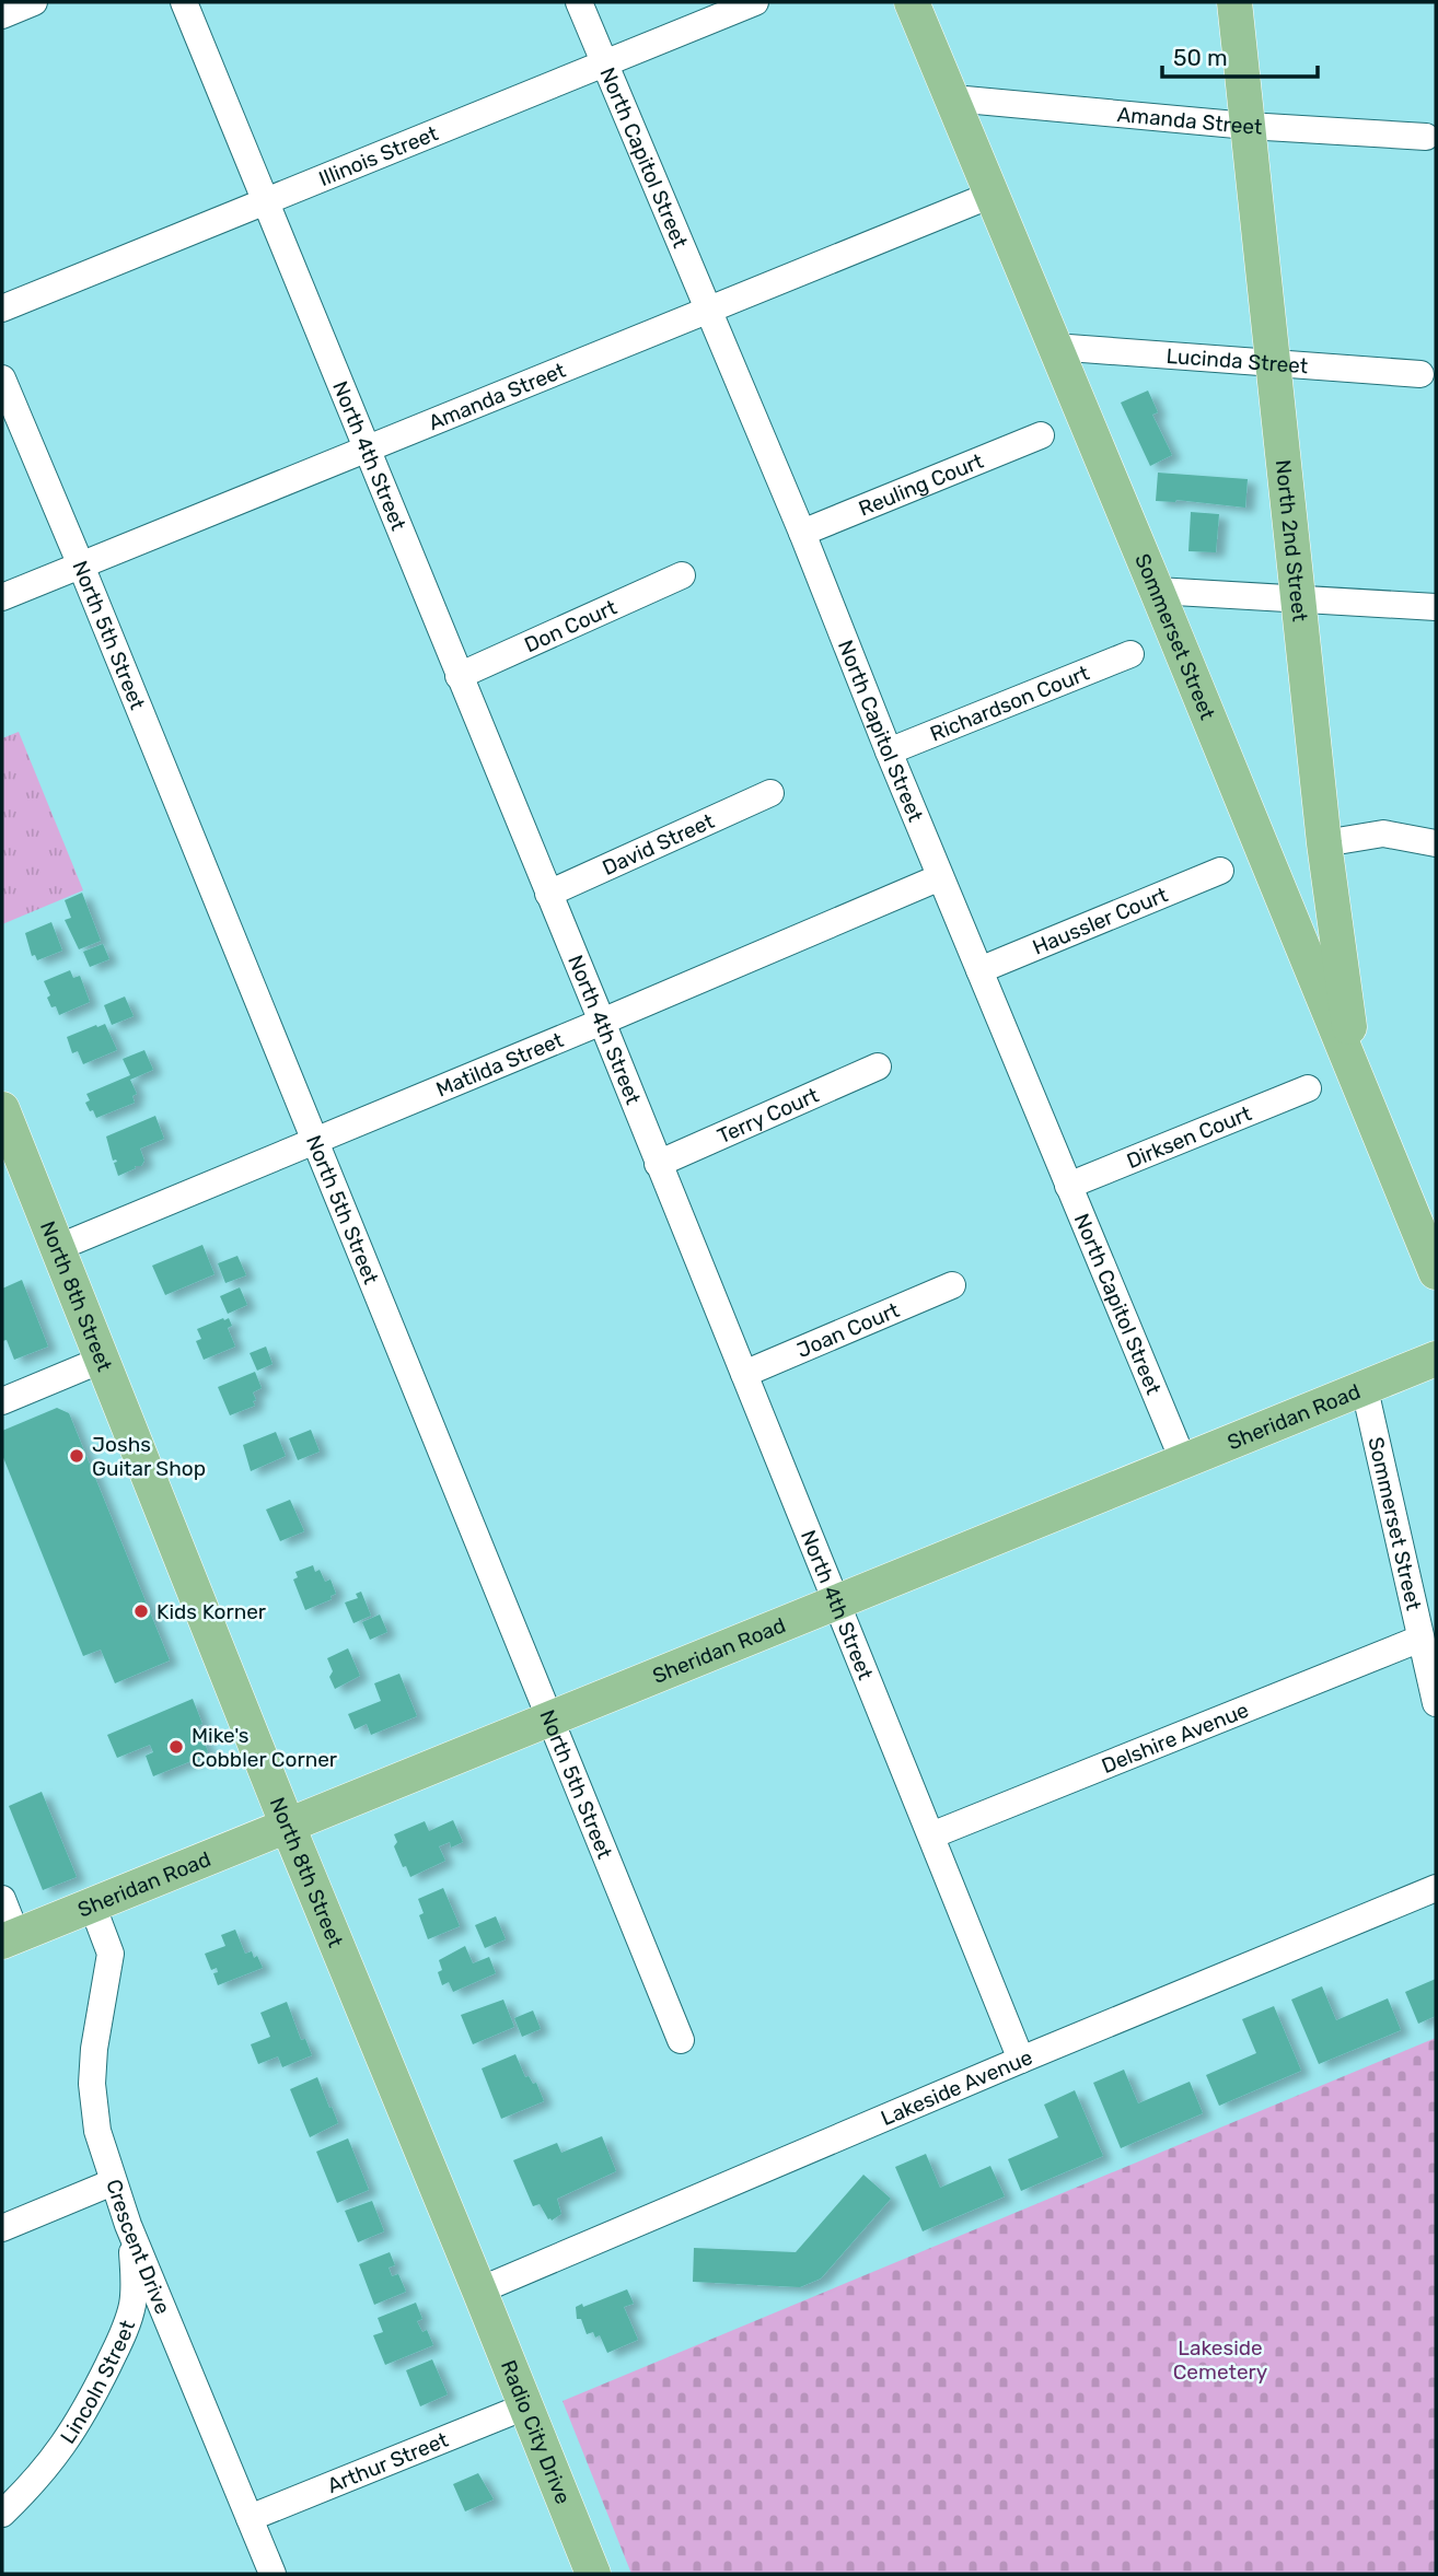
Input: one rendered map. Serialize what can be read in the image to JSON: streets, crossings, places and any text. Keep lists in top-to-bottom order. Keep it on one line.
{"streets":{"main road":["North 2nd Street","Sommerset Street","North 8th Street","Sheridan Road","Radio City Drive"],"street":["Amanda Street","Illinois Street","North Capitol Street","Lucinda Street","North 4th Street","Reuling Court","Don Court","North 5th Street","Richardson Court","David Street","Haussler Court","Matilda Street","Terry Court","Dirksen Court","Joan Court","Delshire Avenue","Lakeside Avenue","Crescent Drive","Lincoln Street","Arthur Street"]},"crossings":[["Amanda Street","North Capitol Street"],["Amanda Street","North 4th Street"],["Amanda Street","North 2nd Street"],["Amanda Street","North 5th Street"],["Amanda Street","Sommerset Street"],["Illinois Street","North Capitol Street"],["Illinois Street","North 4th Street"],["North Capitol Street","Reuling Court"],["North Capitol Street","Richardson Court"],["North Capitol Street","Haussler Court"],["North Capitol Street","Matilda Street"],["North Capitol Street","Dirksen Court"],["North Capitol Street","Sheridan Road"],["Lucinda Street","North 2nd Street"],["Lucinda Street","Sommerset Street"],["North 4th Street","Don Court"],["North 4th Street","David Street"],["North 4th Street","Matilda Street"],["North 4th Street","Terry Court"],["North 4th Street","Joan Court"],["North 4th Street","Sheridan Road"],["North 4th Street","Delshire Avenue"],["North 4th Street","Lakeside Avenue"],["North 2nd Street","Sommerset Street"],["North 5th Street","Matilda Street"],["North 5th Street","Sheridan Road"],["Sommerset Street","Sheridan Road"],["Sommerset Street","Delshire Avenue"],["Matilda Street","North 8th Street"],["North 8th Street","Sheridan Road"],["North 8th Street","Lakeside Avenue"],["North 8th Street","Radio City Drive"],["Sheridan Road","Crescent Drive"],["Lakeside Avenue","Radio City Drive"],["Crescent Drive","Lincoln Street"],["Crescent Drive","Arthur Street"],["Radio City Drive","Arthur Street"]],"parks":["Lakeside Cemetery"],"places":["Joshs Guitar Shop","Kids Korner","Mike's Cobbler Corner"],"scale_bar":"50 m"}
